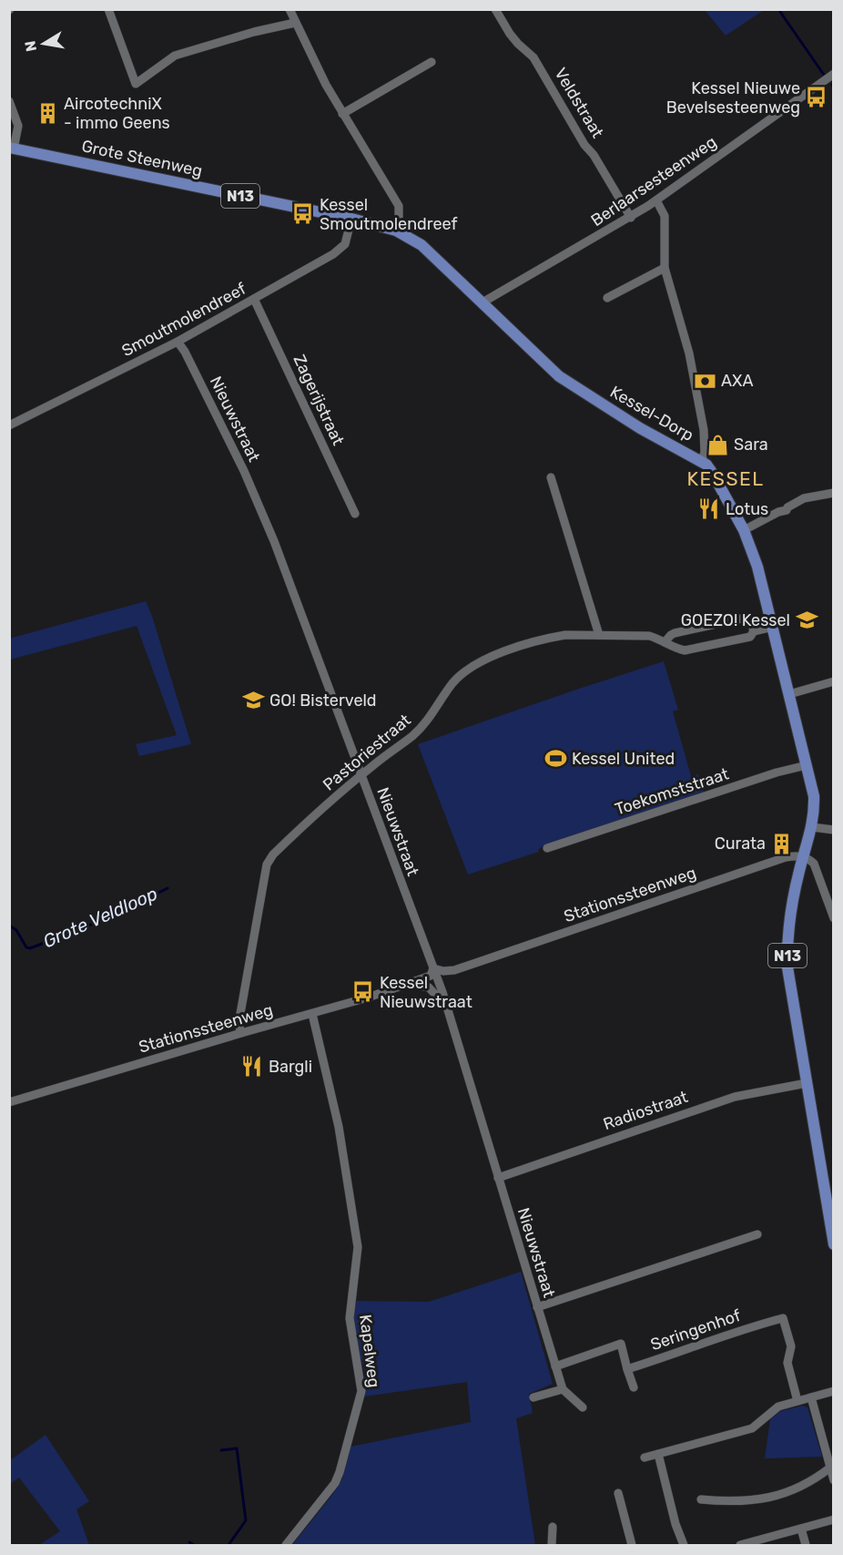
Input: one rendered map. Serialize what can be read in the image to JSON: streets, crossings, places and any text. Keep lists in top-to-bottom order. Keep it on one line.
{"streets":{"main road":["Grote Steenweg","N13","Kessel-Dorp"],"street":["Veldstraat","Berlaarsesteenweg","Smoutmolendreef","Zagerijstraat","Nieuwstraat","Pastoriestraat","Toekomststraat","Stationssteenweg","Radiostraat","Seringenhof","Kapelweg"]},"crossings":[["Veldstraat","Berlaarsesteenweg"],["Grote Steenweg","Smoutmolendreef"],["Grote Steenweg","Kessel-Dorp"],["Berlaarsesteenweg","Kessel-Dorp"],["N13","Kessel-Dorp"],["N13","Stationssteenweg"],["N13","Radiostraat"],["Smoutmolendreef","Zagerijstraat"],["Smoutmolendreef","Nieuwstraat"],["Kessel-Dorp","Toekomststraat"],["Nieuwstraat","Pastoriestraat"],["Nieuwstraat","Stationssteenweg"],["Nieuwstraat","Radiostraat"],["Pastoriestraat","Stationssteenweg"],["Stationssteenweg","Kapelweg"]],"districts":["KESSEL"],"water":["Grote Veldloop"],"places":{"bus stop":["Kessel Nieuwe Bevelsesteenweg","Kessel Smoutmolendreef","Kessel Nieuwstraat"],"building":["AircotechniX - immo Geens","Curata"],"bank":["AXA"],"shop":["Sara"],"restaurant":["Lotus","Bargli"],"school or university":["GOEZO! Kessel","GO! Bisterveld"],"sports":["Kessel United"]},"north":"left"}
